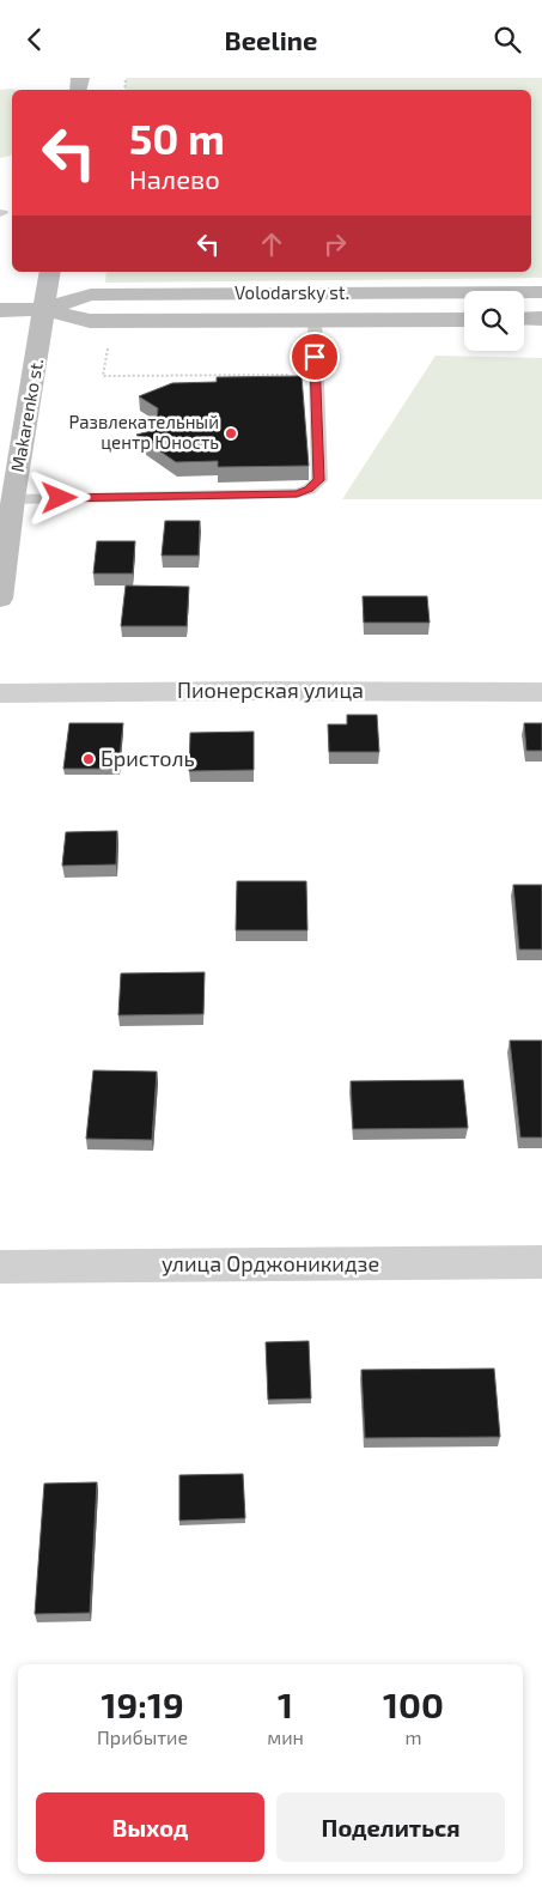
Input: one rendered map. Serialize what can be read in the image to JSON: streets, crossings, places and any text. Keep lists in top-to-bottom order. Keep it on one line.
{"streets":{"main road":["Volodarsky st.","Makarenko st."],"street":["Пионерская улица","улица Орджоникидзе"]},"crossings":[["Volodarsky st.","Makarenko st."]],"places":["Развлекательный центр Юность","Бристоль"],"page":{"header":"Beeline","turn":["50 m","Налево"],"eta":["19:19","Прибытие","1","мин","100","m"],"buttons":["Выход","Поделиться"]}}
